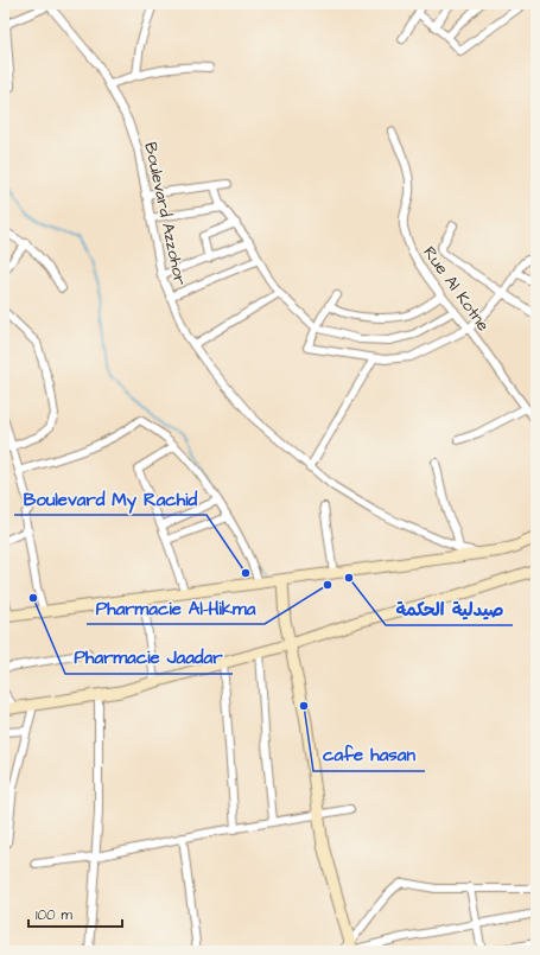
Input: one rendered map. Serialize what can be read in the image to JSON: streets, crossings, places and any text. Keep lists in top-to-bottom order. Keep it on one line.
{"streets":{"street":["Boulevard Azzohor","Rue Al Kotne"]},"places":["Boulevard My Rachid","صيدلية الحكمة","Pharmacie Al-Hikma","Pharmacie Jaadar","cafe hasan"],"scale_bar":"100 m"}
